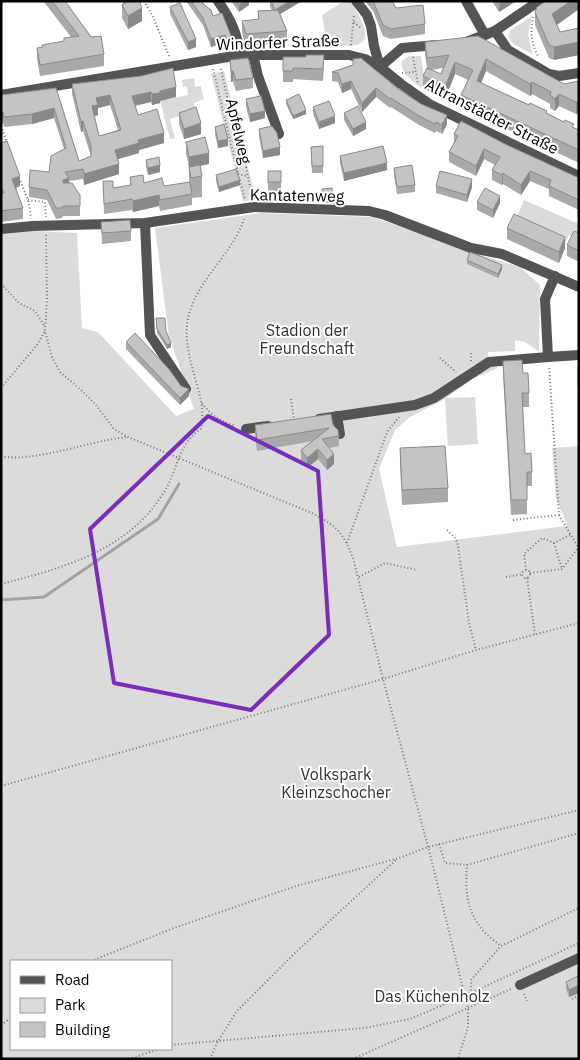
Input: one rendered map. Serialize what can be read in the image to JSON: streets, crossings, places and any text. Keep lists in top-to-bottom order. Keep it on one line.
{"streets":{"street":["Windorfer Straße","Altranstädter Straße","Kantatenweg"],"path":["Apfelweg"]},"crossings":[["Windorfer Straße","Altranstädter Straße"],["Windorfer Straße","Apfelweg"],["Apfelweg","Kantatenweg"]],"parks":["Stadion der Freundschaft","Volkspark Kleinzschocher","Das Küchenholz"],"legend":["Road","Park","Building"]}
